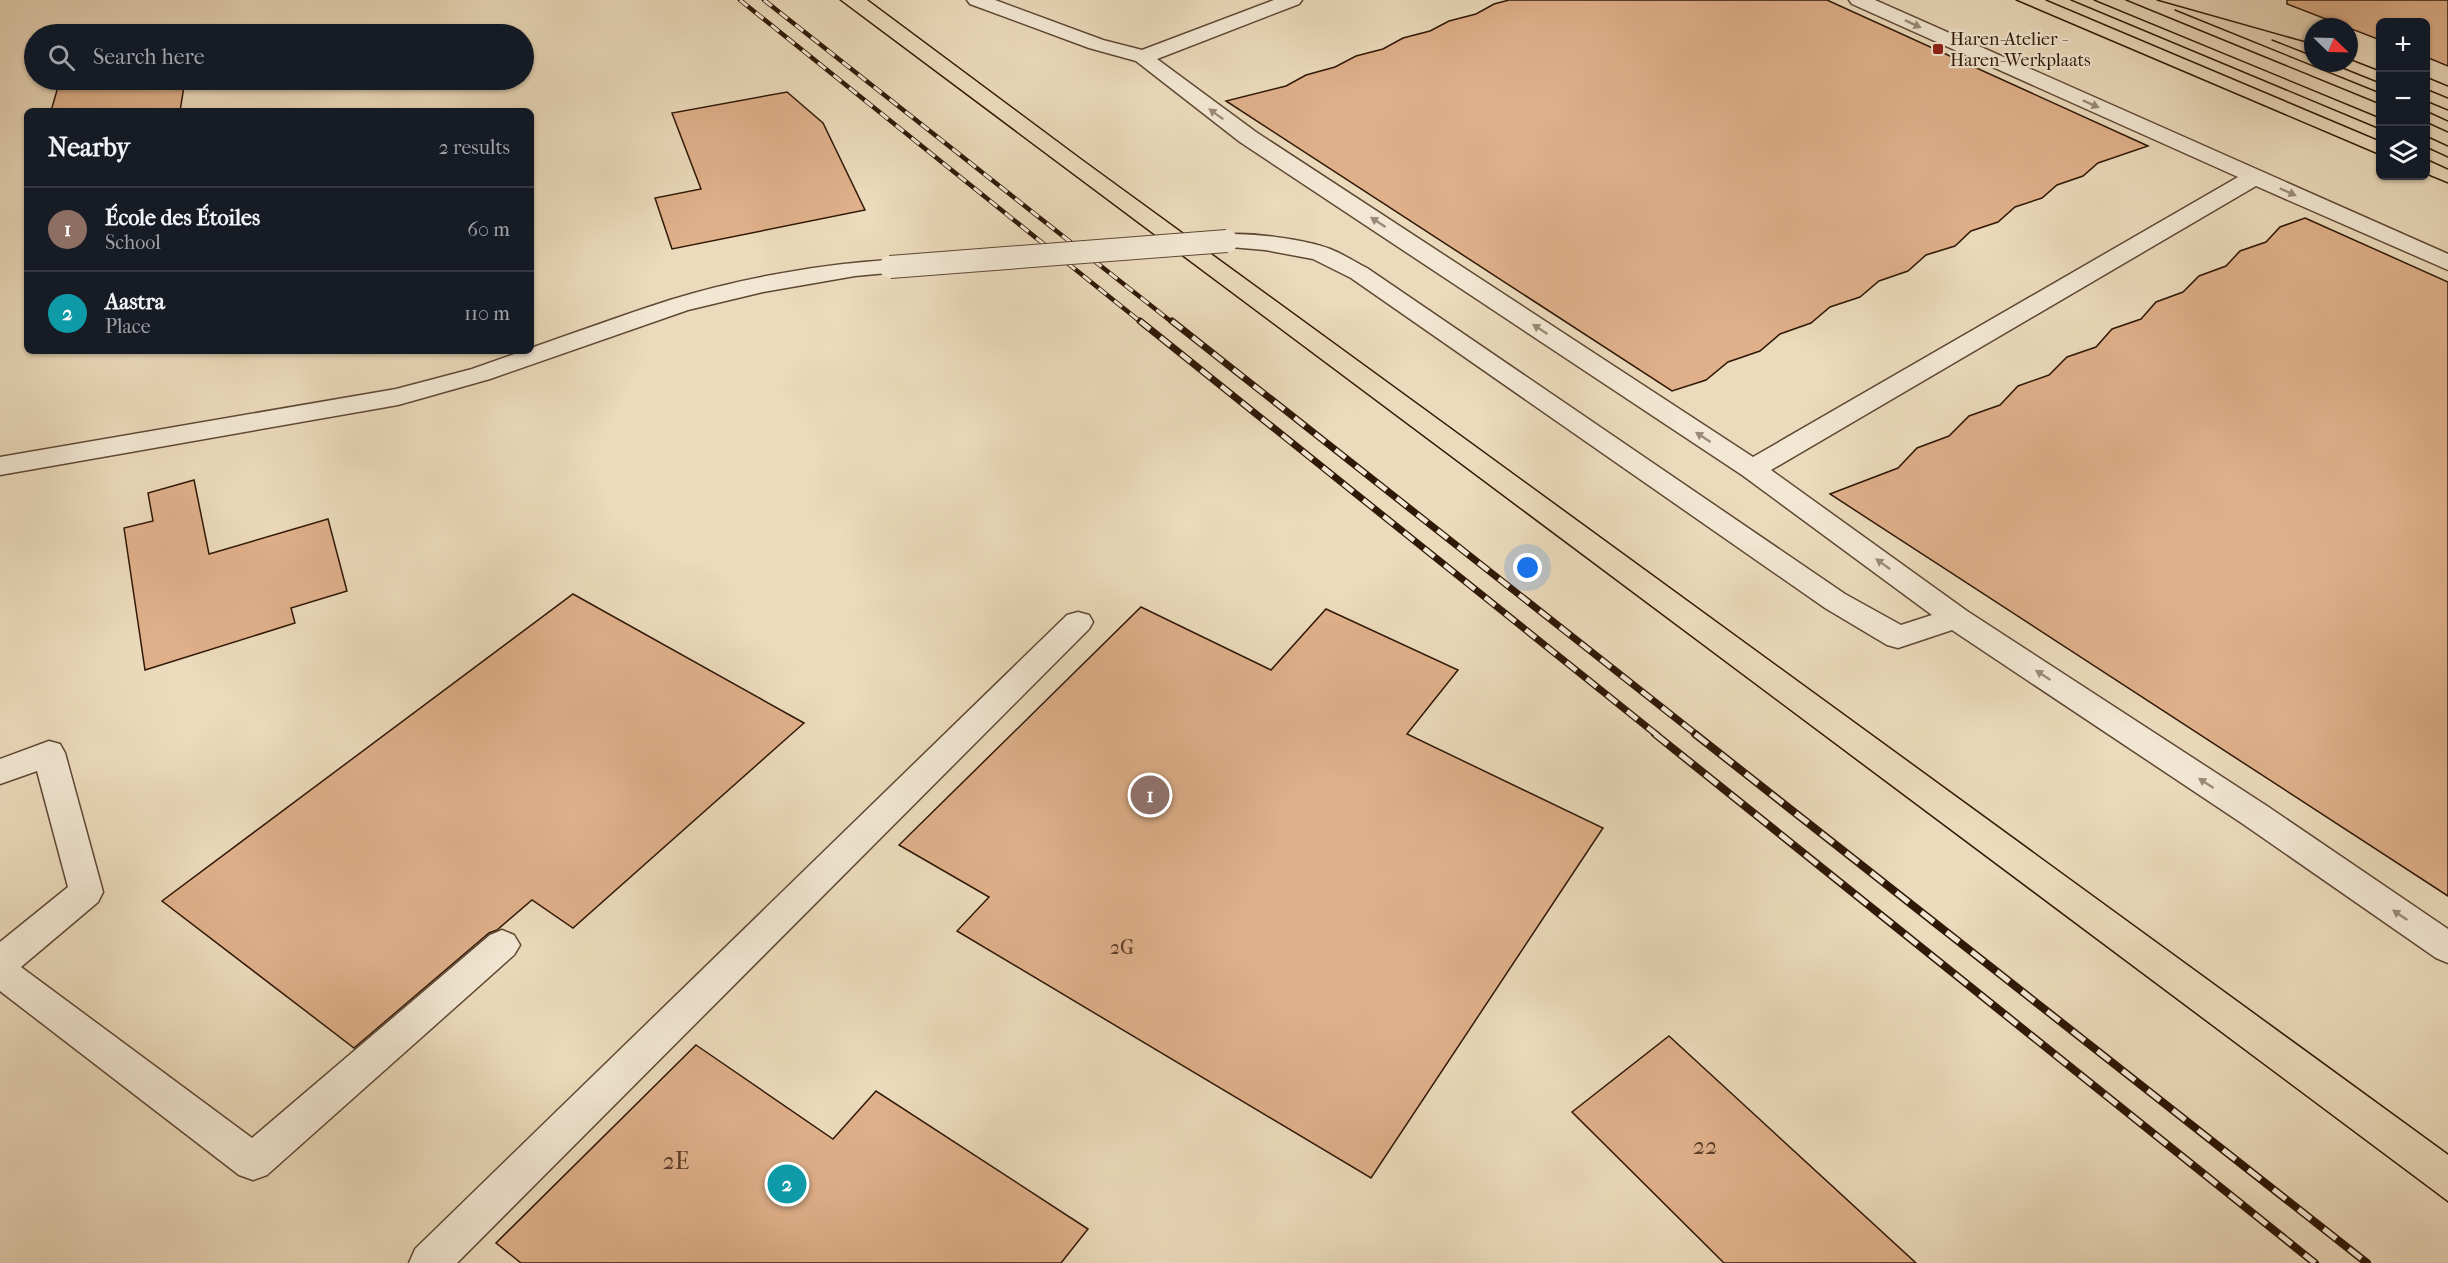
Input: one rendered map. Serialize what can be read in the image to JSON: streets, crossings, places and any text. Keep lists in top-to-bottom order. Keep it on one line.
{"places":{"transit":["Haren-Atelier - Haren-Werkplaats"]},"house_numbers":["2G","22","2E"],"north":"bottom right","page":{"map_buttons":["+","−"],"search":"Search here","heading":["Nearby","2 results"],"list":[{"mark":"1","name":"École des Étoiles","note":"School","value":"60 m"},{"mark":"2","name":"Aastra","note":"Place","value":"110 m"}],"pins":["1","2"]}}
